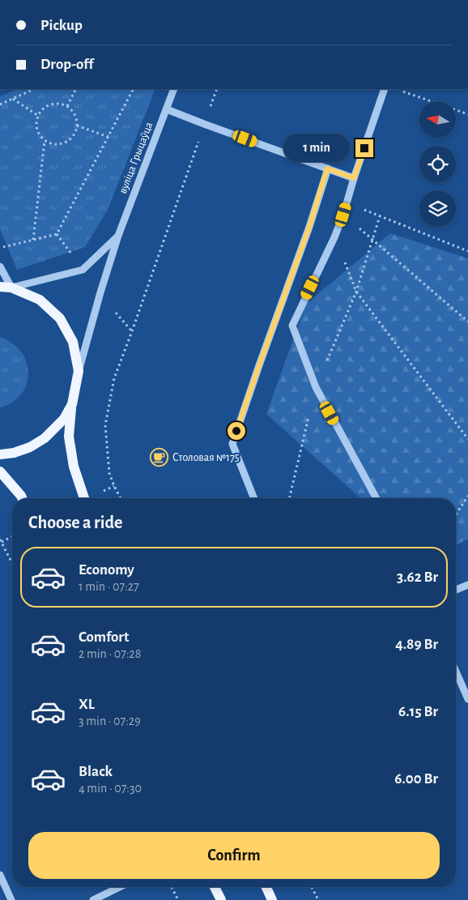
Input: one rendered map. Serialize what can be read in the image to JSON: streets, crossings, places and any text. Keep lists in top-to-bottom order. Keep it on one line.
{"streets":{"street":["вуліца Грыцаўца"]},"places":{"cafe":["Столовая №175"]},"north":"left","page":{"banner":["Pickup","Drop-off"],"bubble":"1 min","heading":"Choose a ride","list":[{"name":"Economy","note":"1 min · 07:27","value":"3.62 Br"},{"name":"Comfort","note":"2 min · 07:28","value":"4.89 Br"},{"name":"XL","note":"3 min · 07:29","value":"6.15 Br"},{"name":"Black","note":"4 min · 07:30","value":"6.00 Br"}],"buttons":"Confirm"}}
